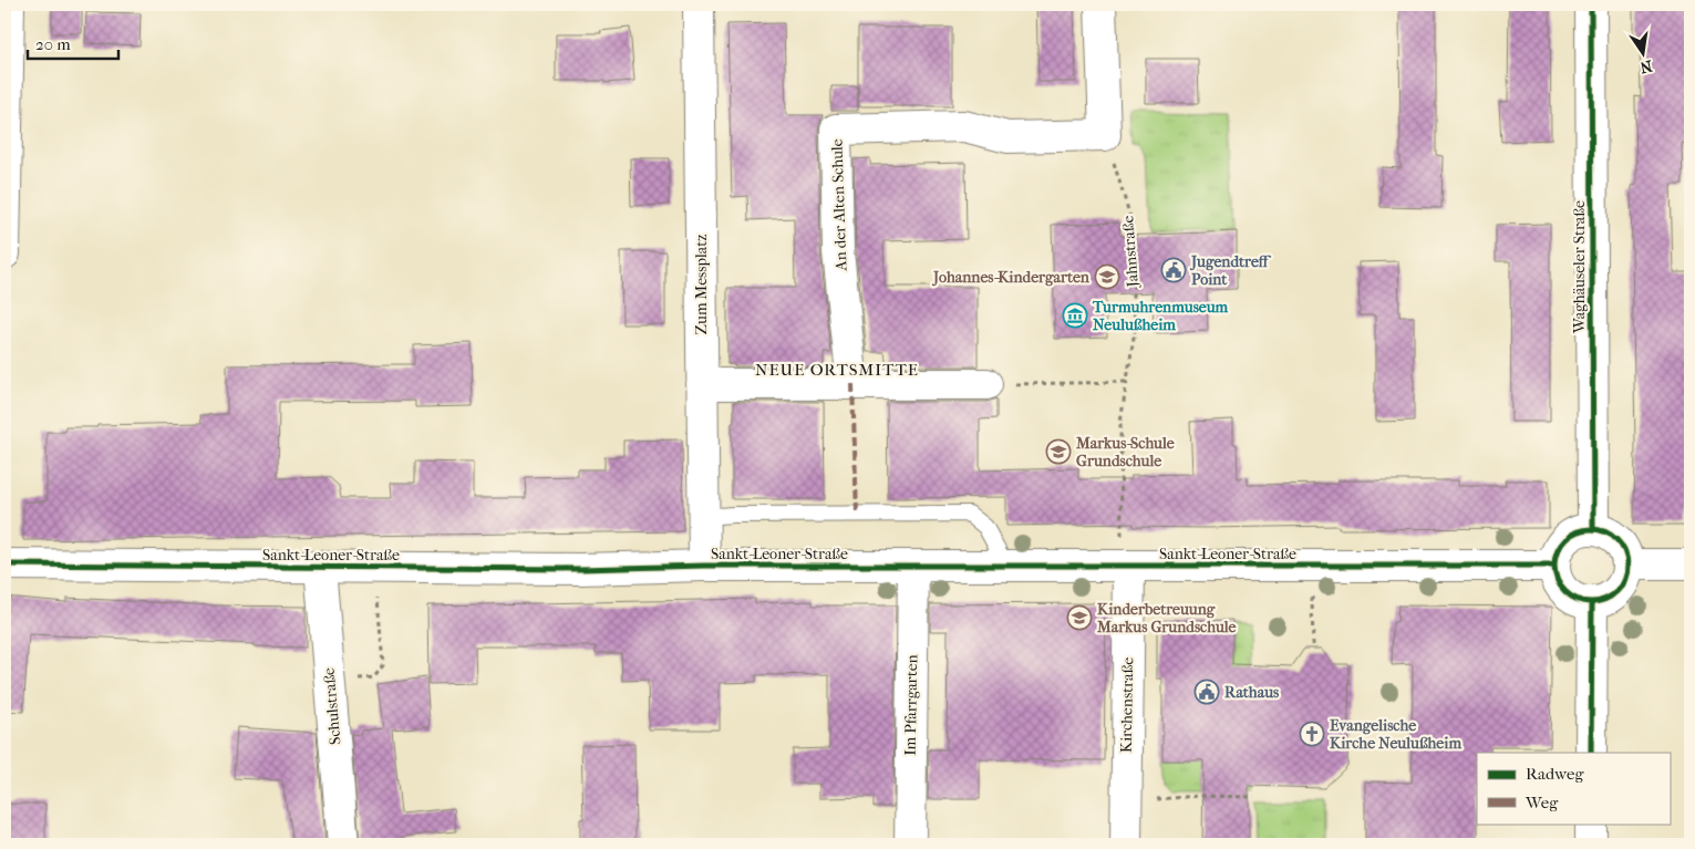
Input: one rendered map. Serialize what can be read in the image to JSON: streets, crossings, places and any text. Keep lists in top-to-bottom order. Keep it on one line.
{"streets":{"street":["An der Alten Schule","Waghäuseler Straße","Zum Messplatz","Sankt-Leoner-Straße","Im Pfarrgarten","Kirchenstraße","Schulstraße"],"path":["Jahnstraße"]},"crossings":[["An der Alten Schule","Jahnstraße"],["Jahnstraße","Sankt-Leoner-Straße"],["Jahnstraße","Kirchenstraße"],["Waghäuseler Straße","Sankt-Leoner-Straße"],["Zum Messplatz","Sankt-Leoner-Straße"],["Sankt-Leoner-Straße","Im Pfarrgarten"],["Sankt-Leoner-Straße","Kirchenstraße"],["Sankt-Leoner-Straße","Schulstraße"]],"districts":["NEUE ORTSMITTE"],"places":{"public building":["Jugendtreff Point","Rathaus"],"school or university":["Johannes-Kindergarten","Markus-Schule Grundschule","Kinderbetreuung Markus Grundschule"],"museum":["Turmuhrenmuseum Neulußheim"],"church":["Evangelische Kirche Neulußheim"]},"legend":["Radweg","Weg"],"scale_bar":"20 m","north":"bottom"}
